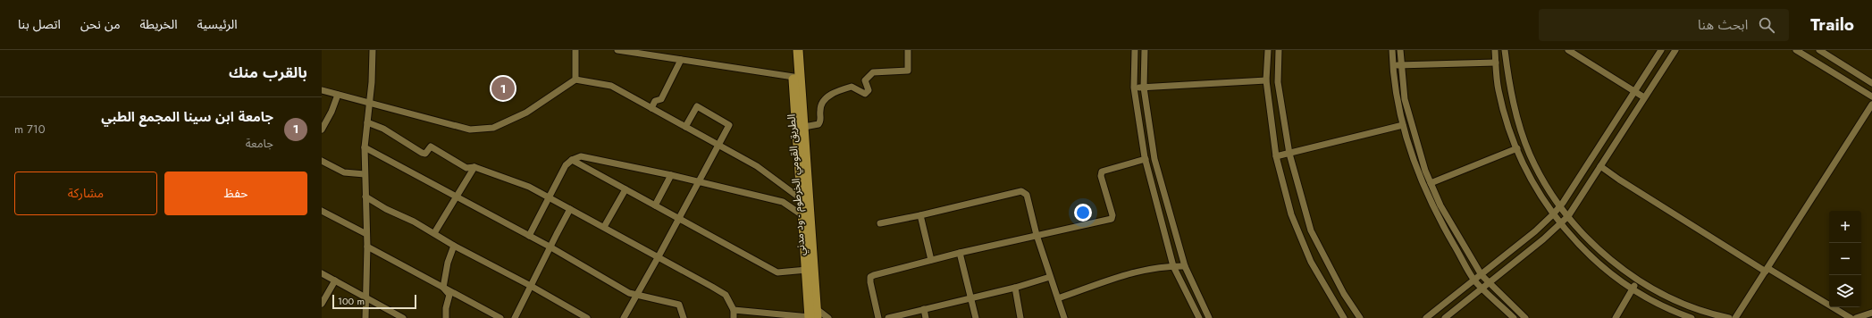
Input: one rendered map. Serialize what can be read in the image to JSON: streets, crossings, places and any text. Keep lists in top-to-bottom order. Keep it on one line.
{"streets":{"highway":["الطريق القومي الخرطوم - ود مدني"]},"scale_bar":"100 m","page":{"header":"Trailo","search":"ابحث هنا","nav":["الرئيسية","الخريطة","من نحن","اتصل بنا"],"heading":"بالقرب منك","pins":"1","list":[{"mark":"1","name":"جامعة ابن سينا المجمع الطبي","note":"جامعة","value":"710 m"}],"buttons":["حفظ","مشاركة"],"map_buttons":["+","−"],"scale":"100 m"}}
